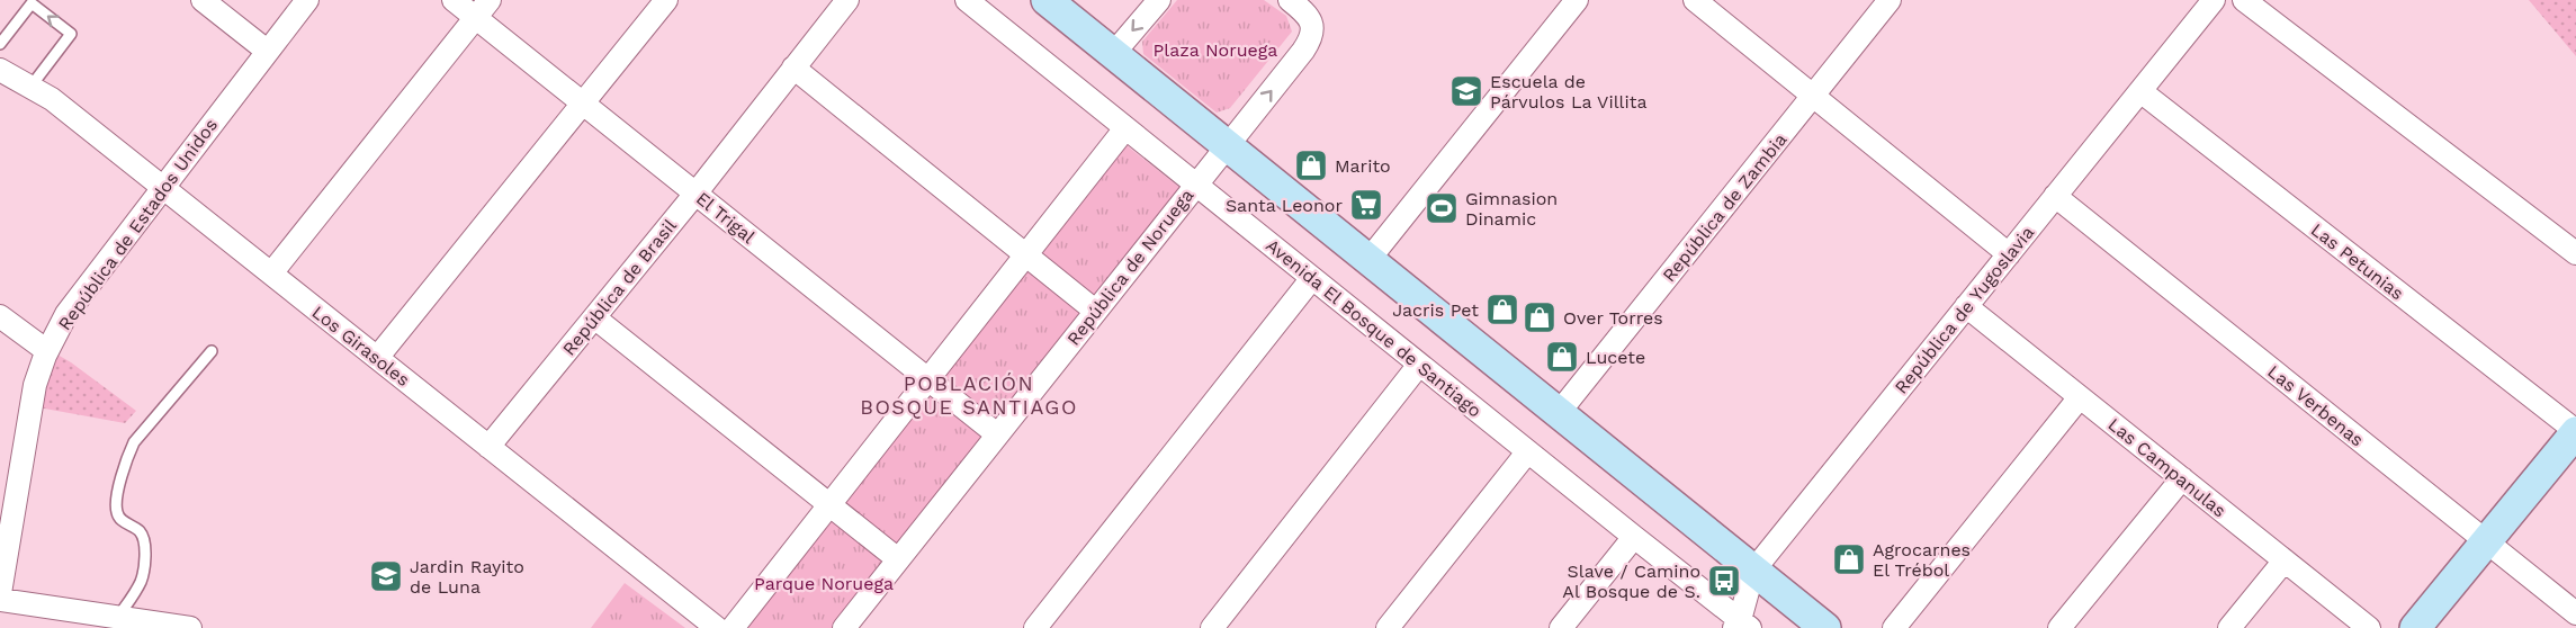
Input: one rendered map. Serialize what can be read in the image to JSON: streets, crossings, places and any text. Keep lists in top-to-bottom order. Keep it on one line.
{"streets":{"street":["República de Zambia","El Trigal","República de Estados Unidos","Las Petunias","República de Noruega","República de Brasil","República de Yugoslavia","Avenida El Bosque de Santiago","Los Girasoles","Las Verbenas","Las Campanulas"]},"crossings":[["El Trigal","República de Noruega"],["El Trigal","República de Brasil"],["República de Estados Unidos","Los Girasoles"],["Las Petunias","República de Yugoslavia"],["República de Noruega","Avenida El Bosque de Santiago"],["República de Brasil","Los Girasoles"],["República de Yugoslavia","Avenida El Bosque de Santiago"],["República de Yugoslavia","Las Verbenas"],["República de Yugoslavia","Las Campanulas"]],"districts":["POBLACIÓN BOSQUE SANTIAGO"],"parks":["Plaza Noruega","Parque Noruega"],"places":{"school or university":["Escuela de Párvulos La Villita","Jardin Rayito de Luna"],"shop":["Marito","Jacris Pet","Over Torres","Lucete","Agrocarnes El Trébol"],"supermarket":["Santa Leonor"],"sports":["Gimnasion Dinamic"],"bus stop":["Slave / Camino Al Bosque de S."]}}
